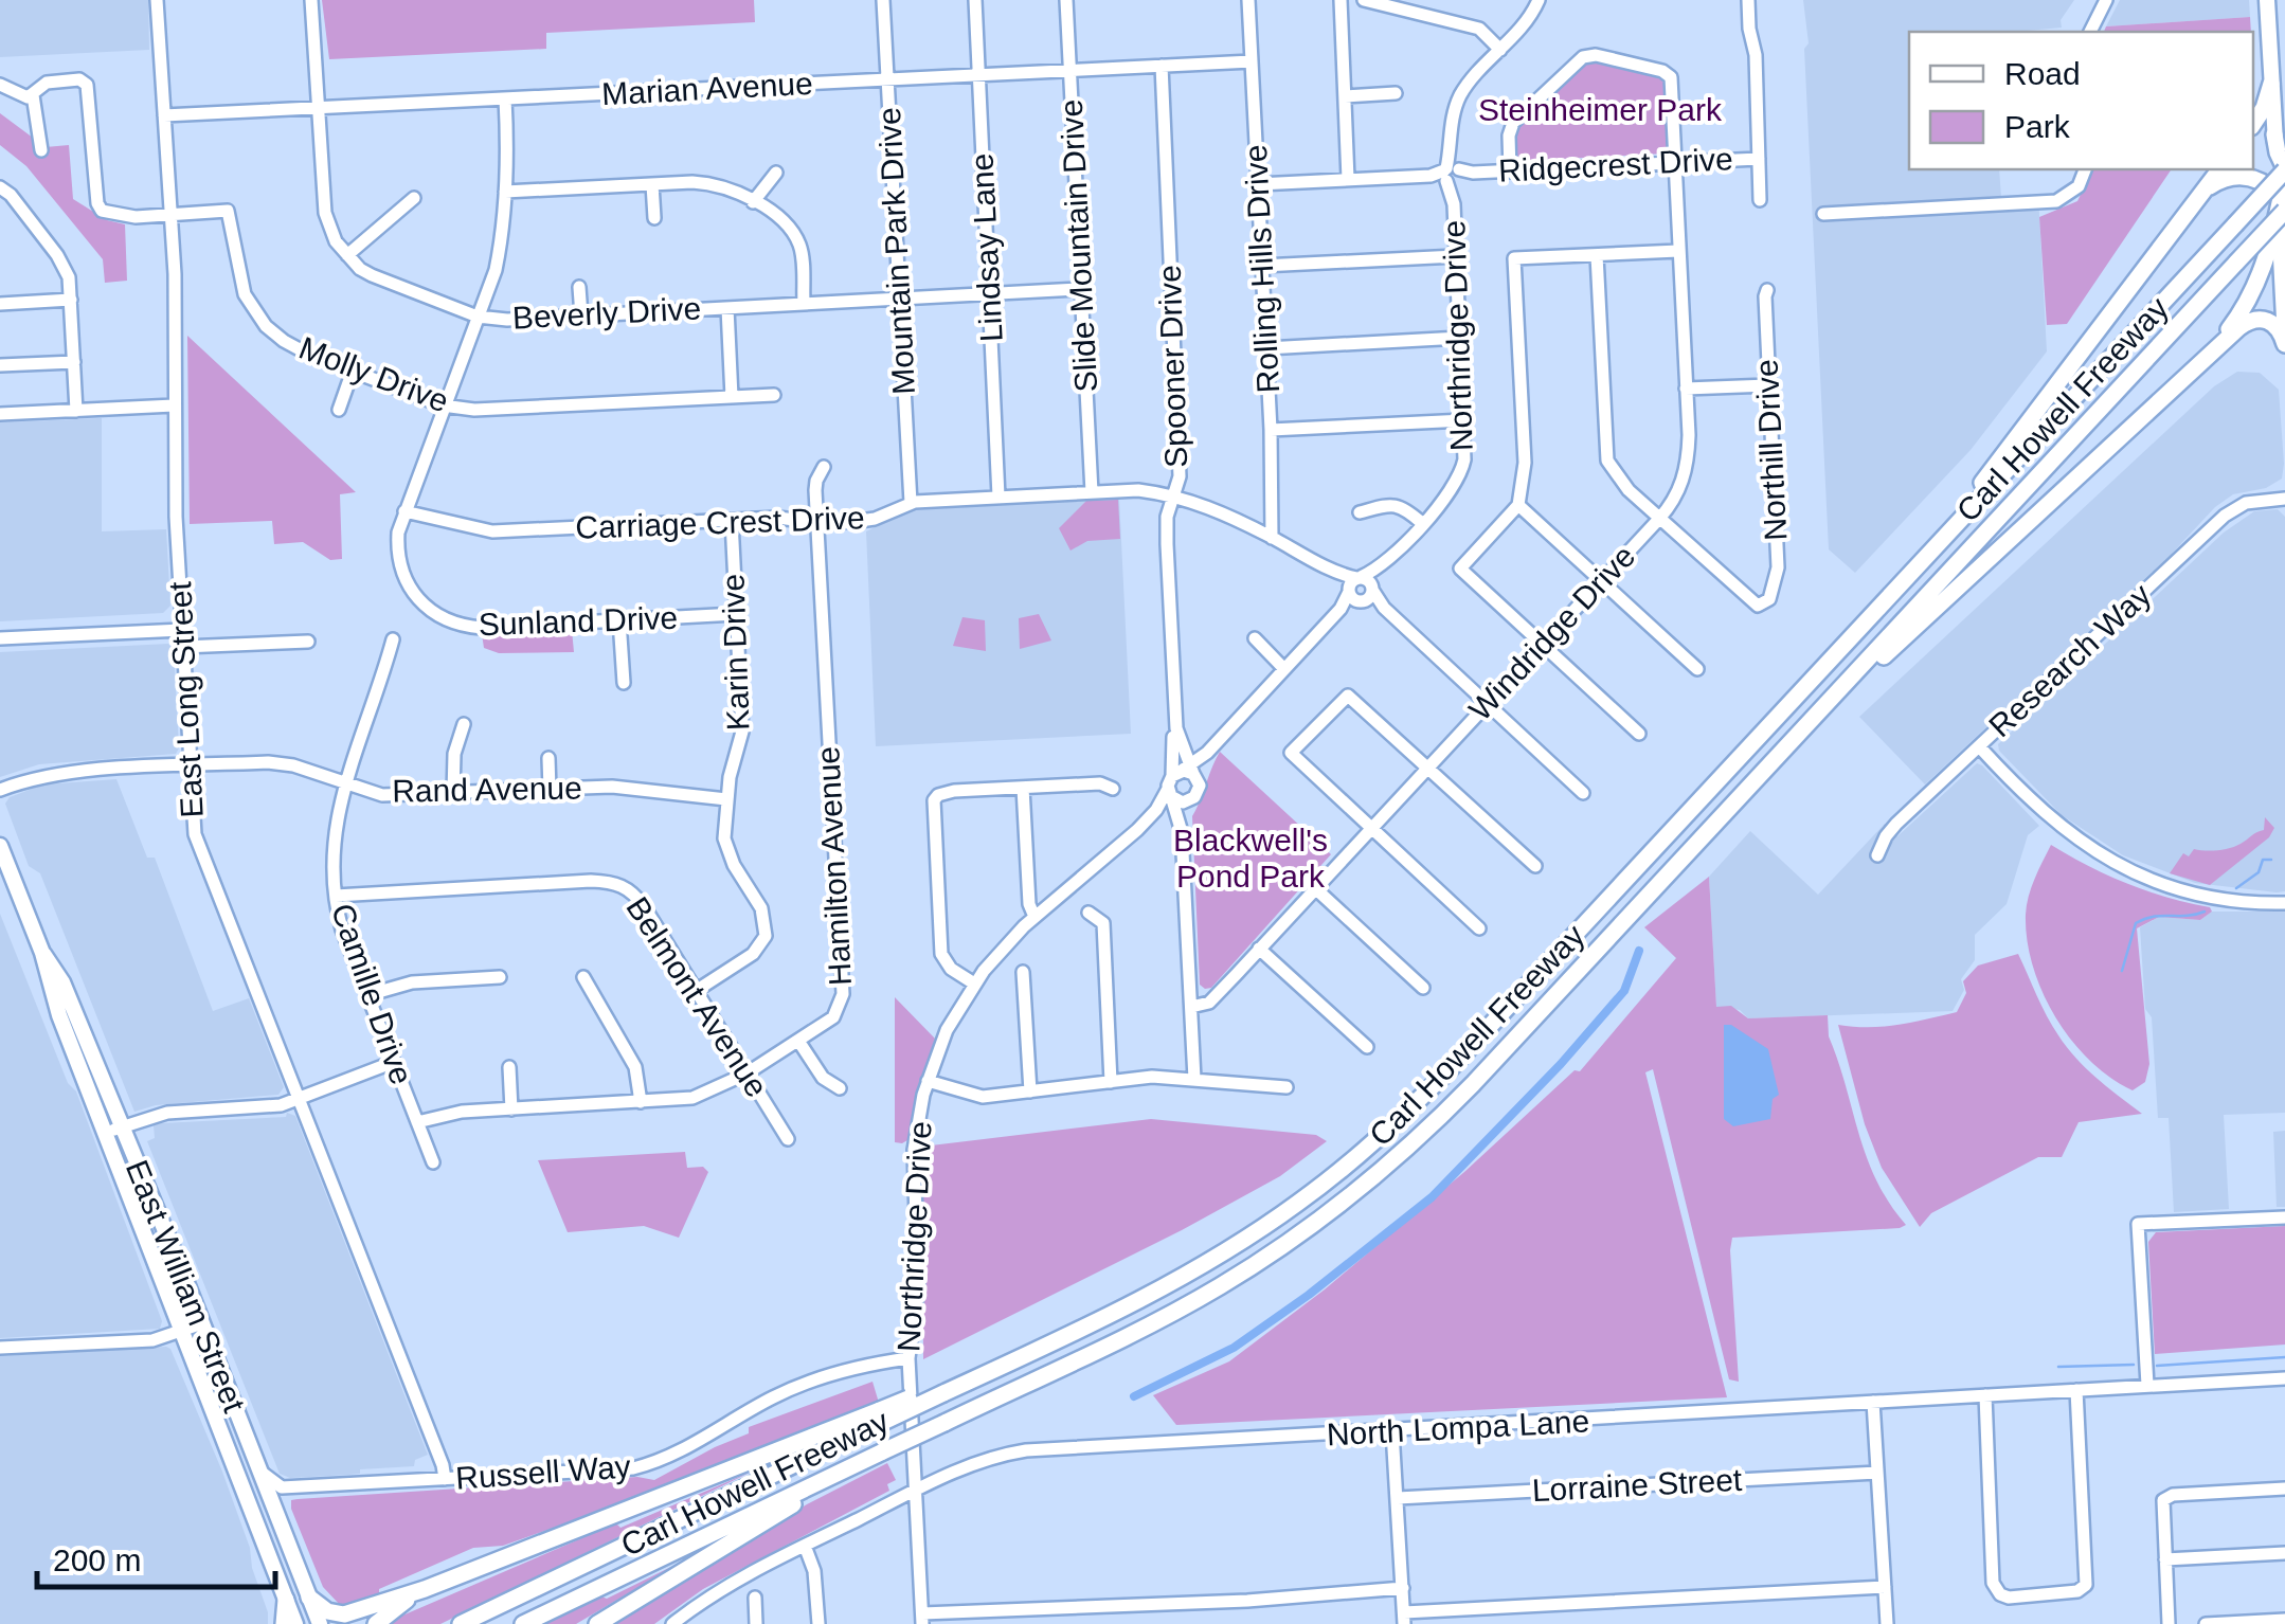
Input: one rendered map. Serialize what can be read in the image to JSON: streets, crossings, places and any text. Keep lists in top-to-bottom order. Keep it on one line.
{"streets":{"highway":["Carl Howell Freeway"],"main road":["East William Street"],"street":["Marian Avenue","Ridgecrest Drive","Slide Mountain Drive","Lindsay Lane","Mountain Park Drive","Rolling Hills Drive","Beverly Drive","Northridge Drive","Spooner Drive","Molly Drive","Northill Drive","Carriage Crest Drive","Sunland Drive","Windridge Drive","Karin Drive","Research Way","East Long Street","Rand Avenue","Hamilton Avenue","Camille Drive","Belmont Avenue","North Lompa Lane","Russell Way","Lorraine Street"]},"crossings":[["Marian Avenue","Slide Mountain Drive"],["Marian Avenue","Lindsay Lane"],["Marian Avenue","Mountain Park Drive"],["Marian Avenue","Rolling Hills Drive"],["Marian Avenue","Spooner Drive"],["Marian Avenue","East Long Street"],["Ridgecrest Drive","Rolling Hills Drive"],["Ridgecrest Drive","Northridge Drive"],["Ridgecrest Drive","Windridge Drive"],["Slide Mountain Drive","Beverly Drive"],["Slide Mountain Drive","Carriage Crest Drive"],["Lindsay Lane","Beverly Drive"],["Lindsay Lane","Carriage Crest Drive"],["Mountain Park Drive","Beverly Drive"],["Mountain Park Drive","Carriage Crest Drive"],["Rolling Hills Drive","Carriage Crest Drive"],["Northridge Drive","Spooner Drive"],["Northridge Drive","Carriage Crest Drive"],["Northridge Drive","North Lompa Lane"],["Northridge Drive","Russell Way"],["Spooner Drive","Carriage Crest Drive"],["Spooner Drive","Windridge Drive"],["Molly Drive","East Long Street"],["Northill Drive","Windridge Drive"],["Carriage Crest Drive","Sunland Drive"],["Carriage Crest Drive","Windridge Drive"],["Carriage Crest Drive","Karin Drive"],["Carriage Crest Drive","Hamilton Avenue"],["Sunland Drive","Karin Drive"],["Karin Drive","Rand Avenue"],["Karin Drive","Belmont Avenue"],["East Long Street","Rand Avenue"],["East Long Street","Russell Way"],["Rand Avenue","Camille Drive"],["Hamilton Avenue","Camille Drive"],["Hamilton Avenue","Belmont Avenue"],["Camille Drive","Belmont Avenue"]],"parks":["Steinheimer Park","Blackwell's Pond Park"],"legend":["Road","Park"],"scale_bar":"200 m"}
